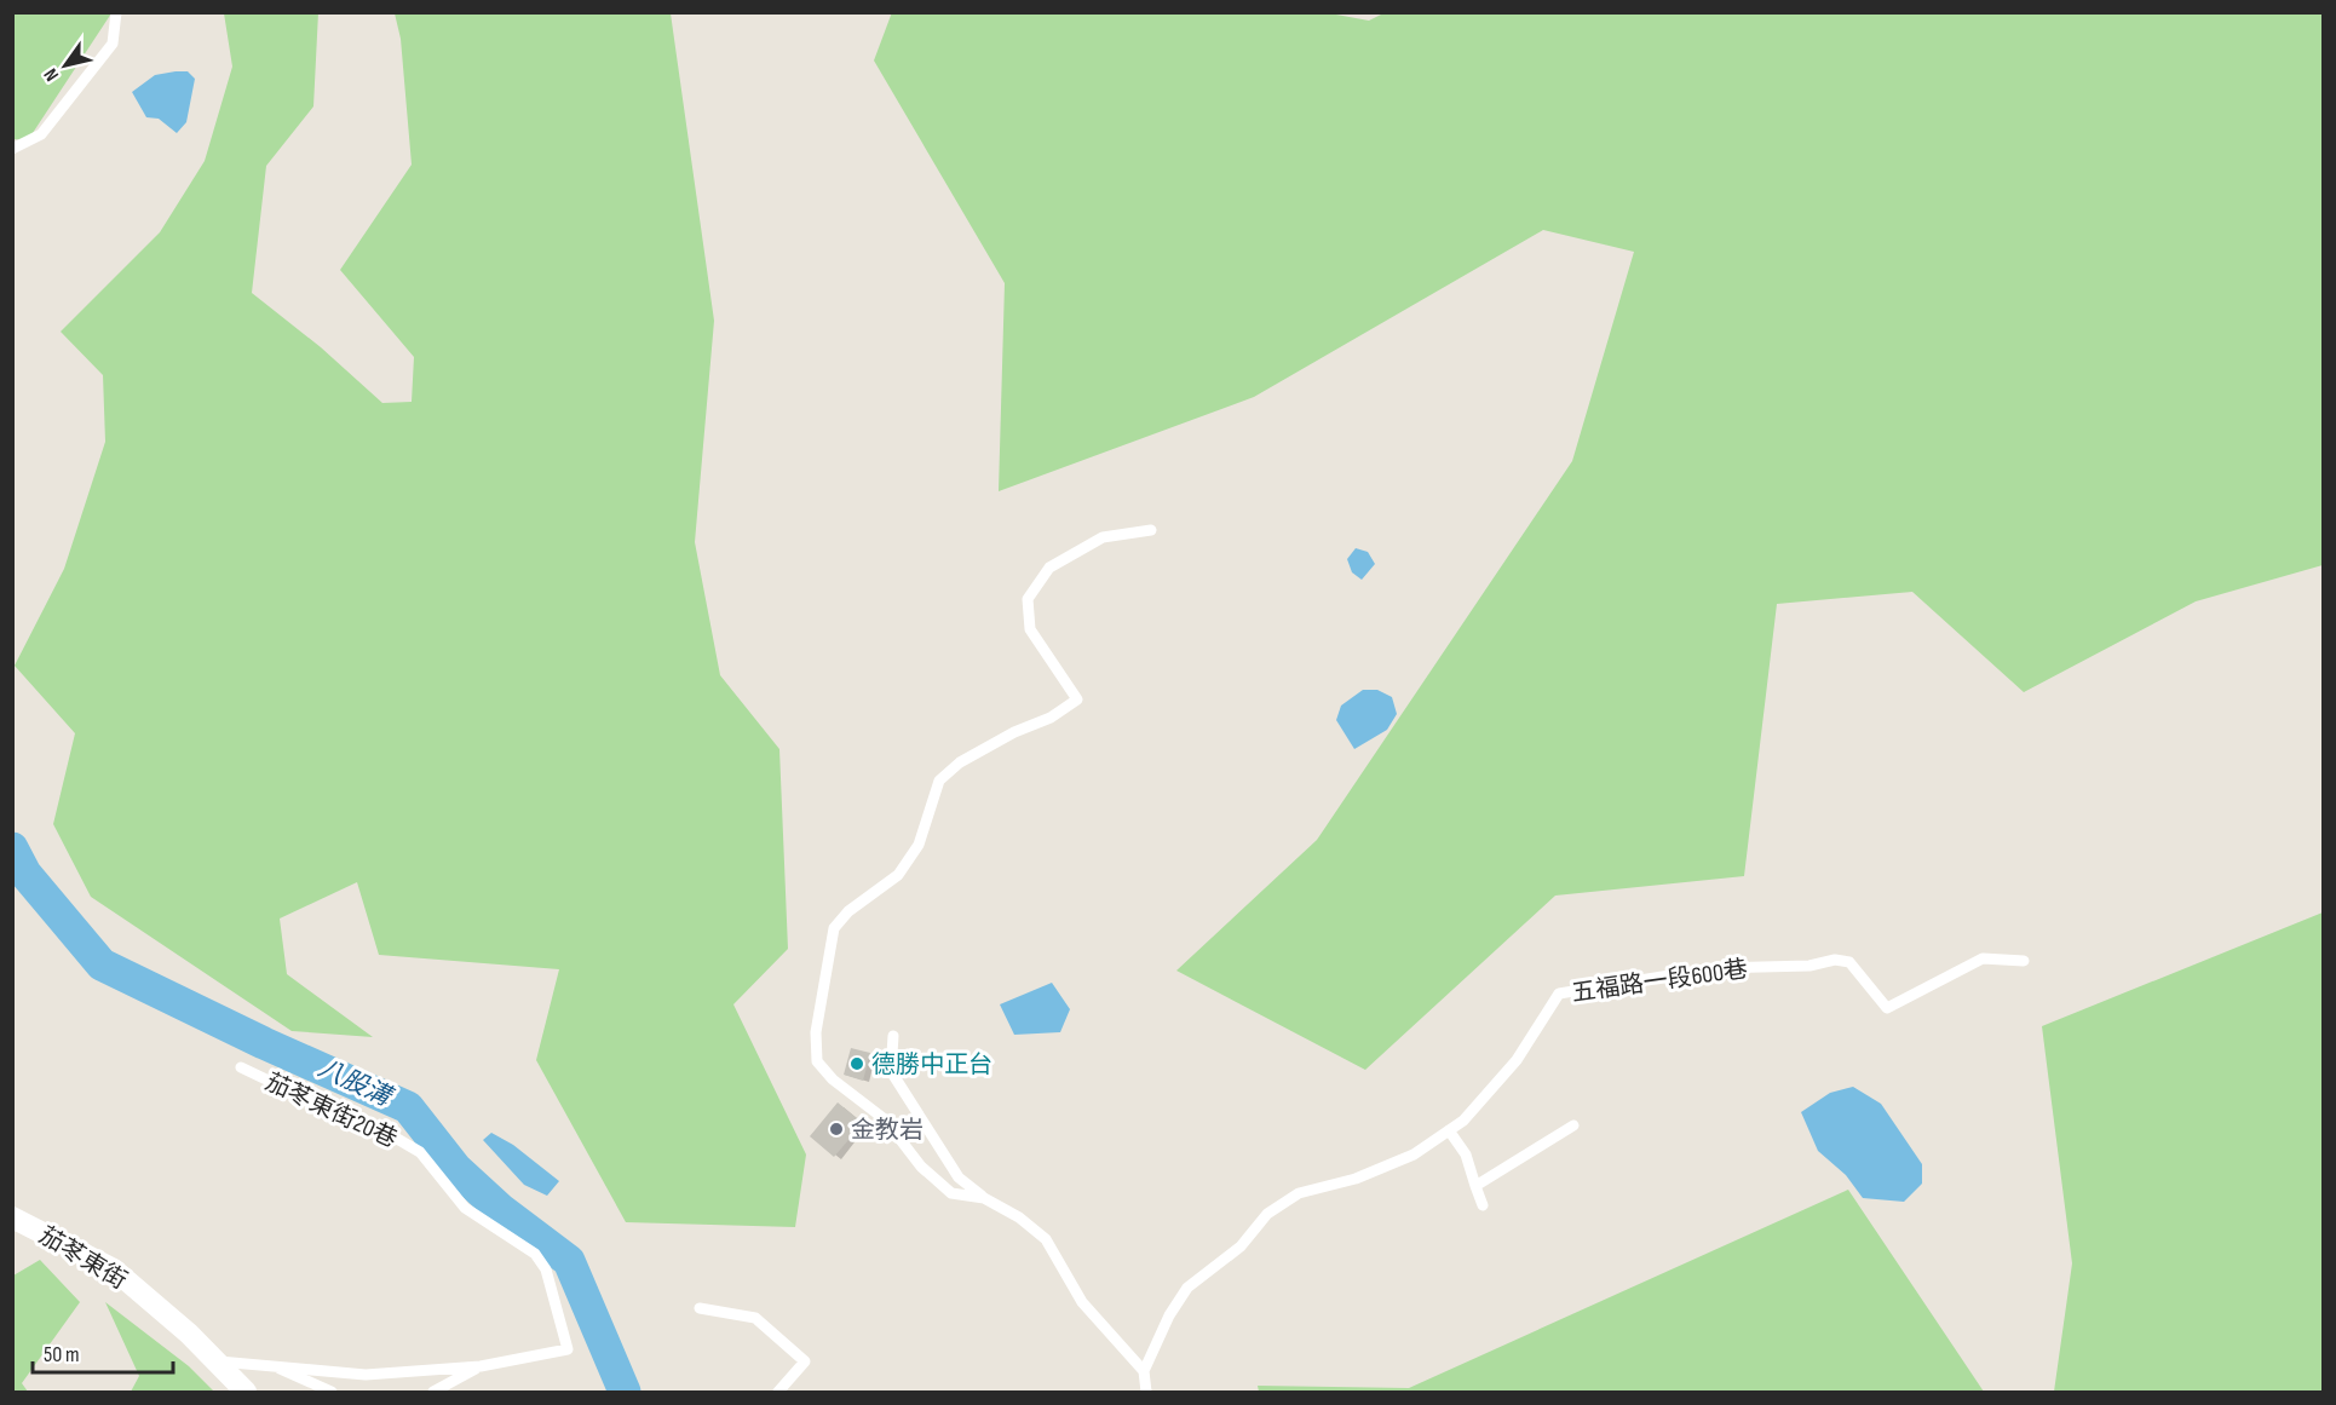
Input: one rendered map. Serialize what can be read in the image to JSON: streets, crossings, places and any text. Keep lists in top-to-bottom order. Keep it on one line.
{"streets":{"street":["茄苳東街"],"lane":["五福路一段600巷","茄苳東街20巷"]},"crossings":[["茄苳東街20巷","茄苳東街"]],"water":["八股溝"],"places":["德勝中正台","金教岩"],"scale_bar":"50 m","north":"bottom left"}
